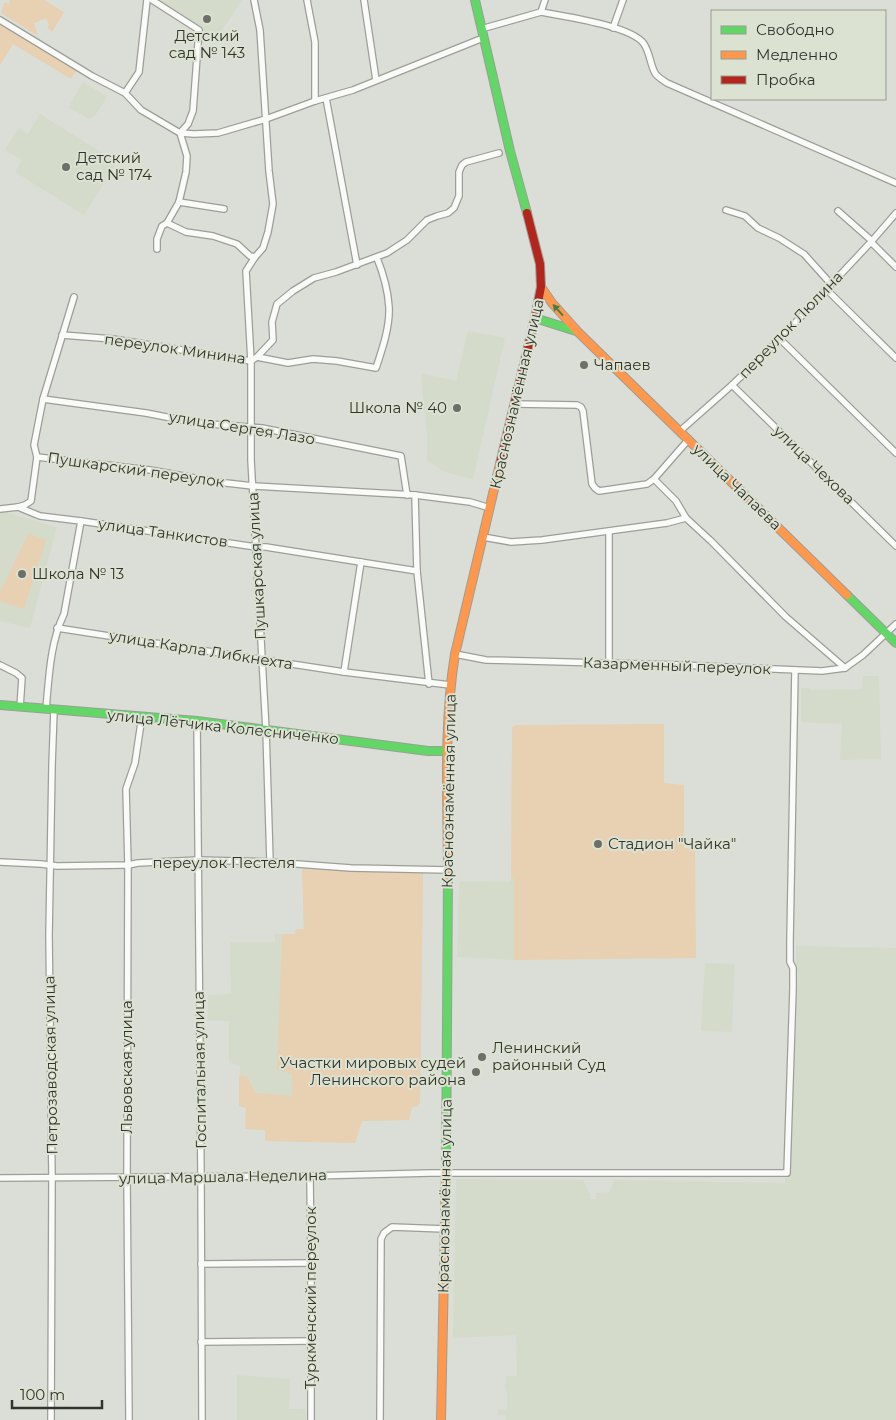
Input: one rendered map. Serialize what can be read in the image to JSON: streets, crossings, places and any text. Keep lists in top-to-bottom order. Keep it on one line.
{"streets":{"street":["переулок Люлина","переулок Минина","Краснознамённая улица","улица Сергея Лазо","улица Чехова","Пушкарский переулок","улица Чапаева","улица Танкистов","Пушкарская улица","улица Карла Либкнехта","Казарменный переулок","улица Лётчика Колесниченко","переулок Пестеля","Петрозаводская улица","Львовская улица","Госпитальная улица","улица Маршала Неделина","Туркменский переулок"]},"crossings":[["переулок Люлина","улица Чехова"],["переулок Люлина","улица Чапаева"],["переулок Минина","Пушкарская улица"],["Краснознамённая улица","Пушкарский переулок"],["Краснознамённая улица","улица Чапаева"],["Краснознамённая улица","улица Карла Либкнехта"],["Краснознамённая улица","Казарменный переулок"],["Краснознамённая улица","улица Лётчика Колесниченко"],["Краснознамённая улица","переулок Пестеля"],["Краснознамённая улица","улица Маршала Неделина"],["улица Сергея Лазо","Пушкарский переулок"],["улица Сергея Лазо","Пушкарская улица"],["Пушкарский переулок","Пушкарская улица"],["улица Чапаева","Казарменный переулок"],["улица Танкистов","Пушкарская улица"],["улица Танкистов","Петрозаводская улица"],["Пушкарская улица","улица Карла Либкнехта"],["Пушкарская улица","улица Лётчика Колесниченко"],["Пушкарская улица","переулок Пестеля"],["улица Карла Либкнехта","Петрозаводская улица"],["Казарменный переулок","улица Маршала Неделина"],["улица Лётчика Колесниченко","Петрозаводская улица"],["улица Лётчика Колесниченко","Львовская улица"],["улица Лётчика Колесниченко","Госпитальная улица"],["переулок Пестеля","Петрозаводская улица"],["переулок Пестеля","Львовская улица"],["переулок Пестеля","Госпитальная улица"],["Петрозаводская улица","улица Маршала Неделина"],["Львовская улица","улица Маршала Неделина"],["Госпитальная улица","улица Маршала Неделина"],["улица Маршала Неделина","Туркменский переулок"]],"places":["Детский сад № 143","Детский сад № 174","Чапаев","Школа № 40","Школа № 13","Стадион \"Чайка\"","Ленинский районный Суд","Участки мировых судей Ленинского района"],"legend":["Свободно","Медленно","Пробка"],"scale_bar":"100 m"}
